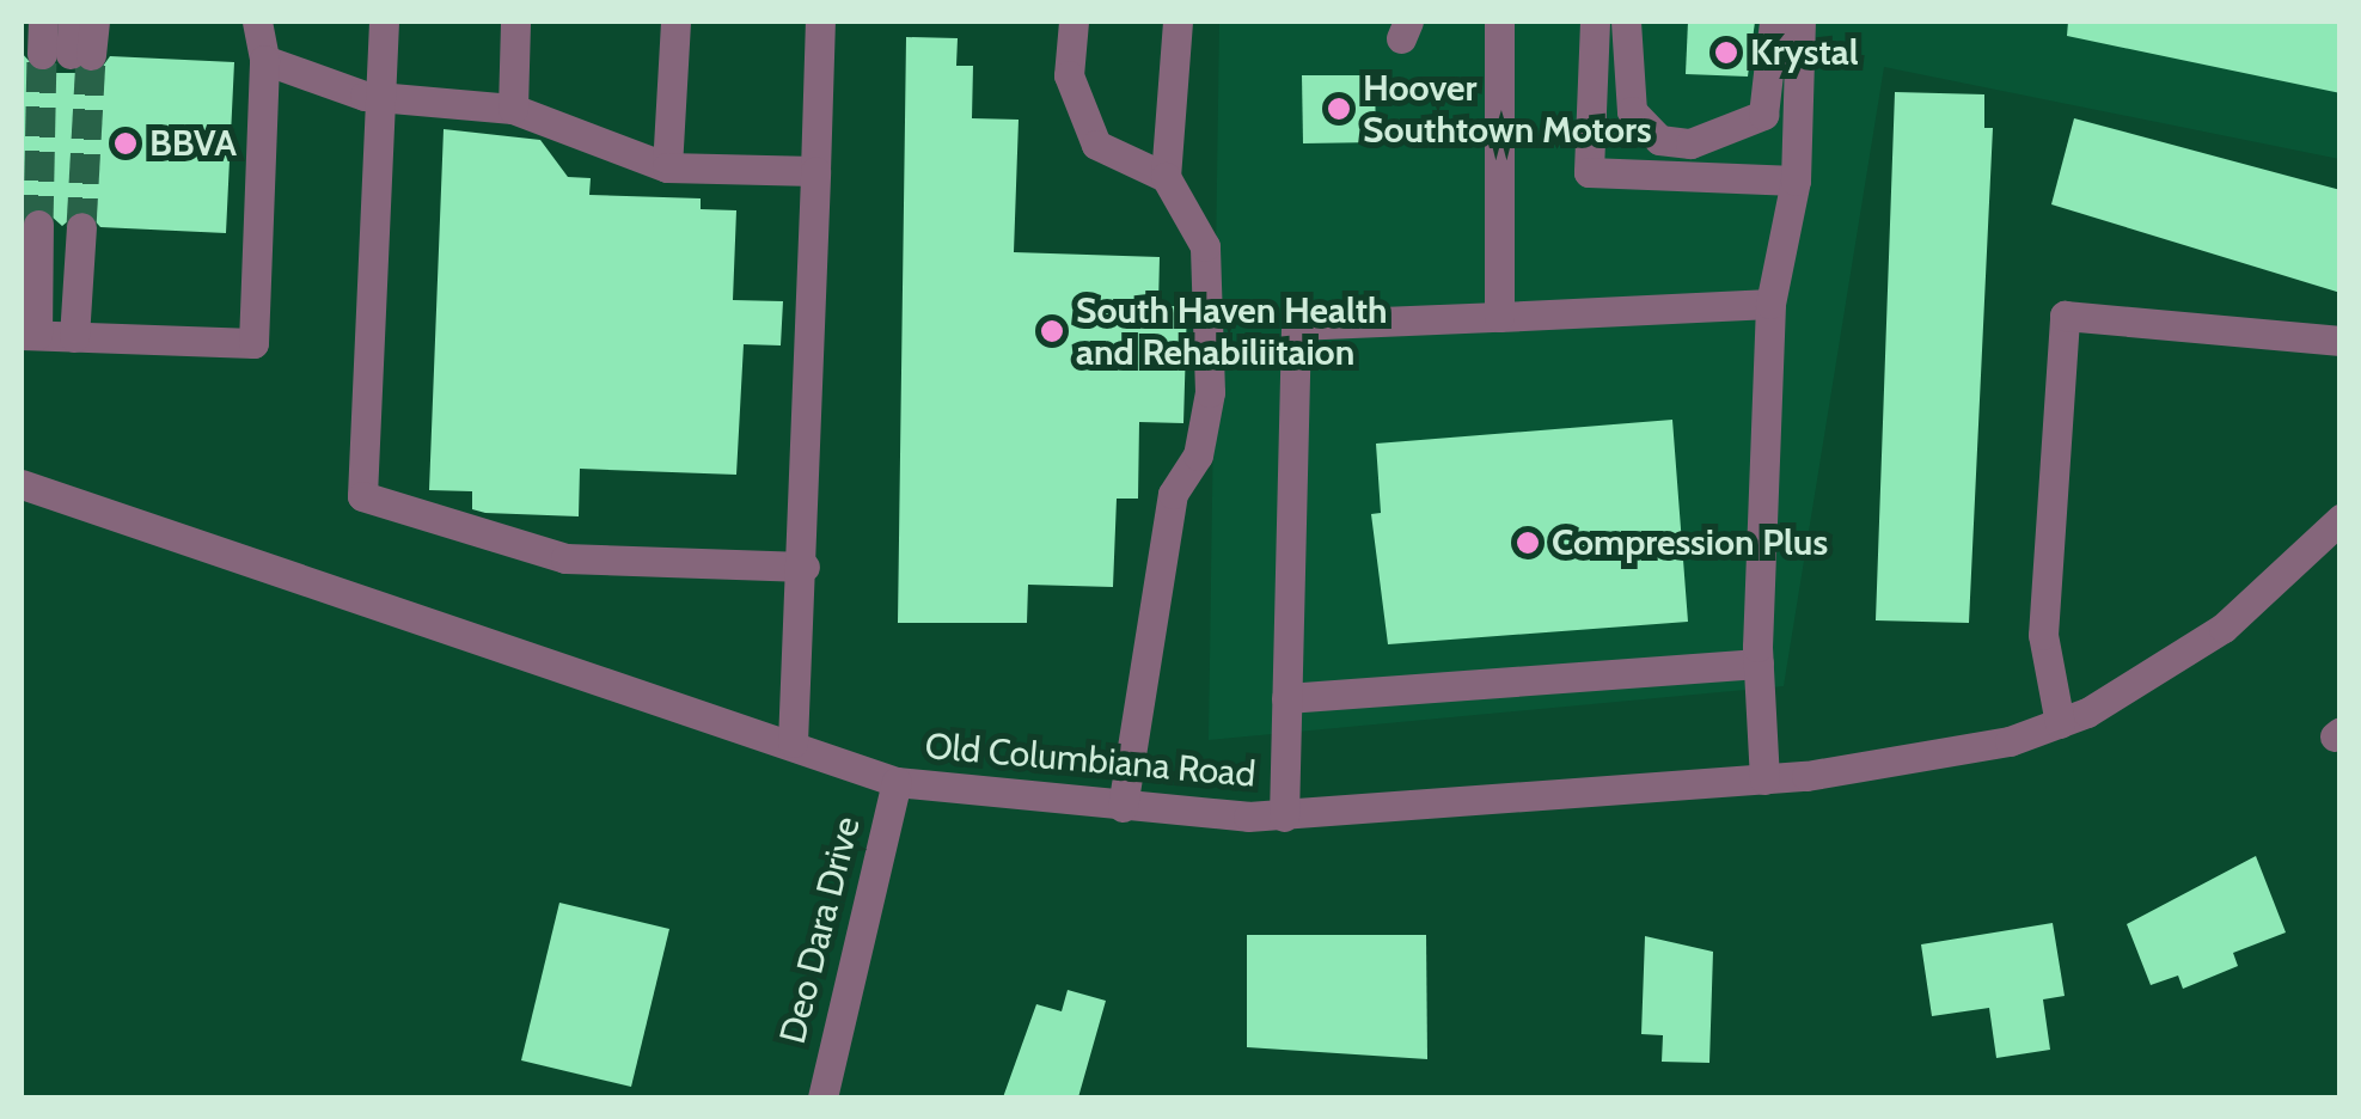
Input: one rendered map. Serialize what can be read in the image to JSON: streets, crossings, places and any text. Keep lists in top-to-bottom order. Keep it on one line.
{"streets":{"street":["Old Columbiana Road","Deo Dara Drive"]},"crossings":[["Old Columbiana Road","Deo Dara Drive"]],"places":["Krystal","Hoover Southtown Motors","BBVA","South Haven Health and Rehabiliitaion","Compression Plus"]}
